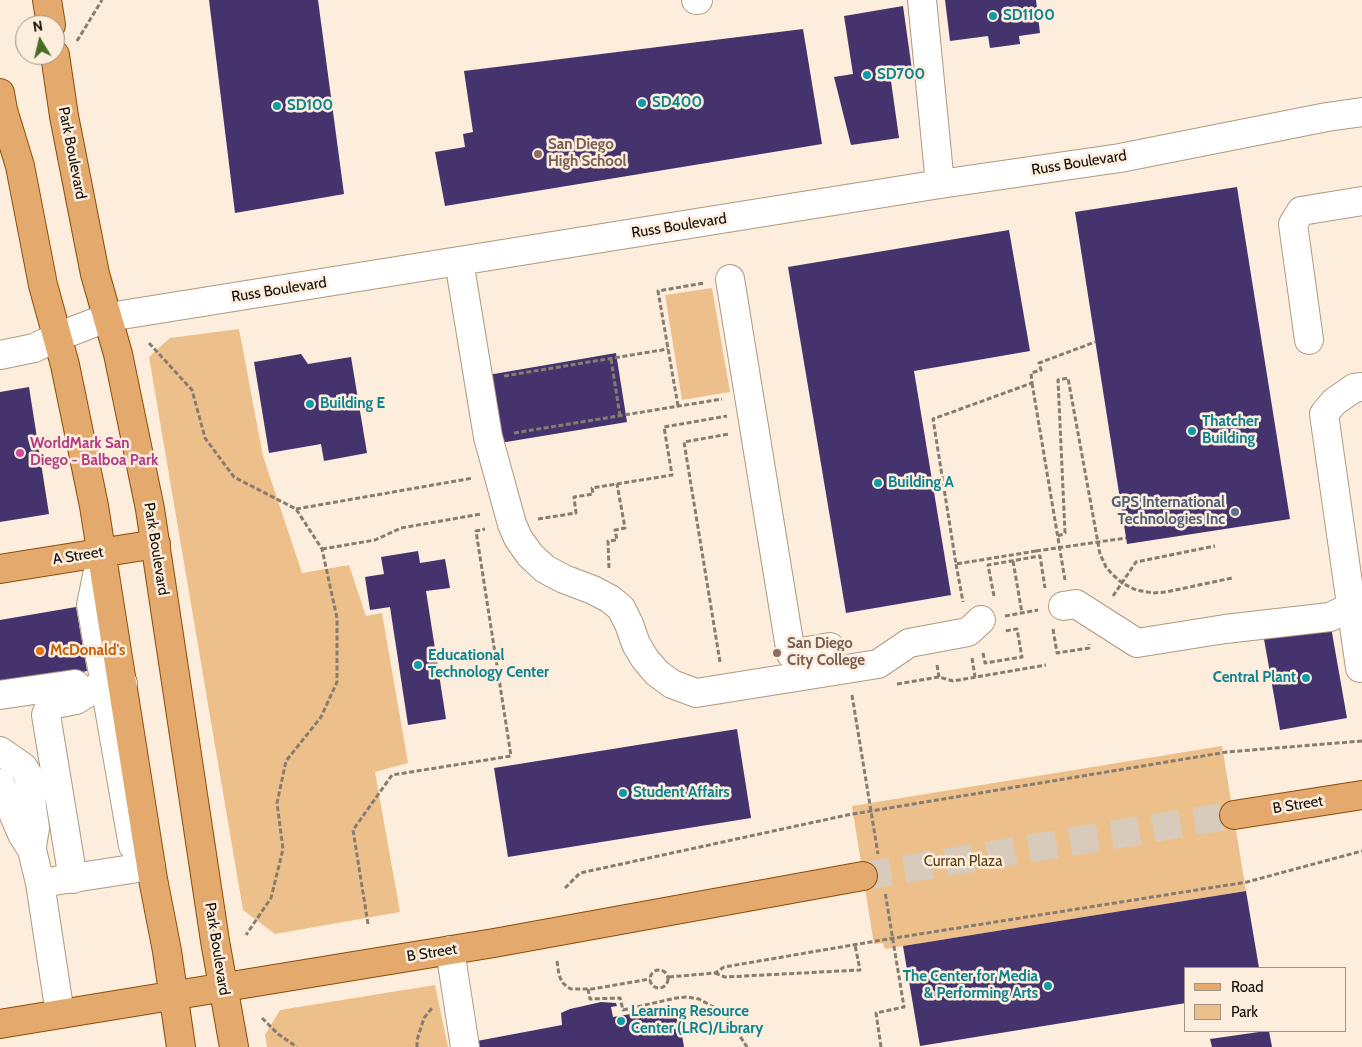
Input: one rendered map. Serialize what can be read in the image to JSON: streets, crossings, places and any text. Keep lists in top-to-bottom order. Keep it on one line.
{"streets":{"main road":["Park Boulevard","A Street","B Street"],"street":["Russ Boulevard"]},"crossings":[["Park Boulevard","Russ Boulevard"],["Park Boulevard","A Street"],["Park Boulevard","B Street"]],"parks":["Curran Plaza"],"places":["SD1100","SD700","SD400","SD100","San Diego High School","Building E","Thatcher Building","WorldMark San Diego - Balboa Park","Building A","GPS International Technologies Inc","McDonald's","San Diego City College","Educational Technology Center","Central Plant","Student Affairs","The Center for Media & Performing Arts","Learning Resource Center (LRC)/Library"],"legend":["Road","Park"],"north":"top"}
